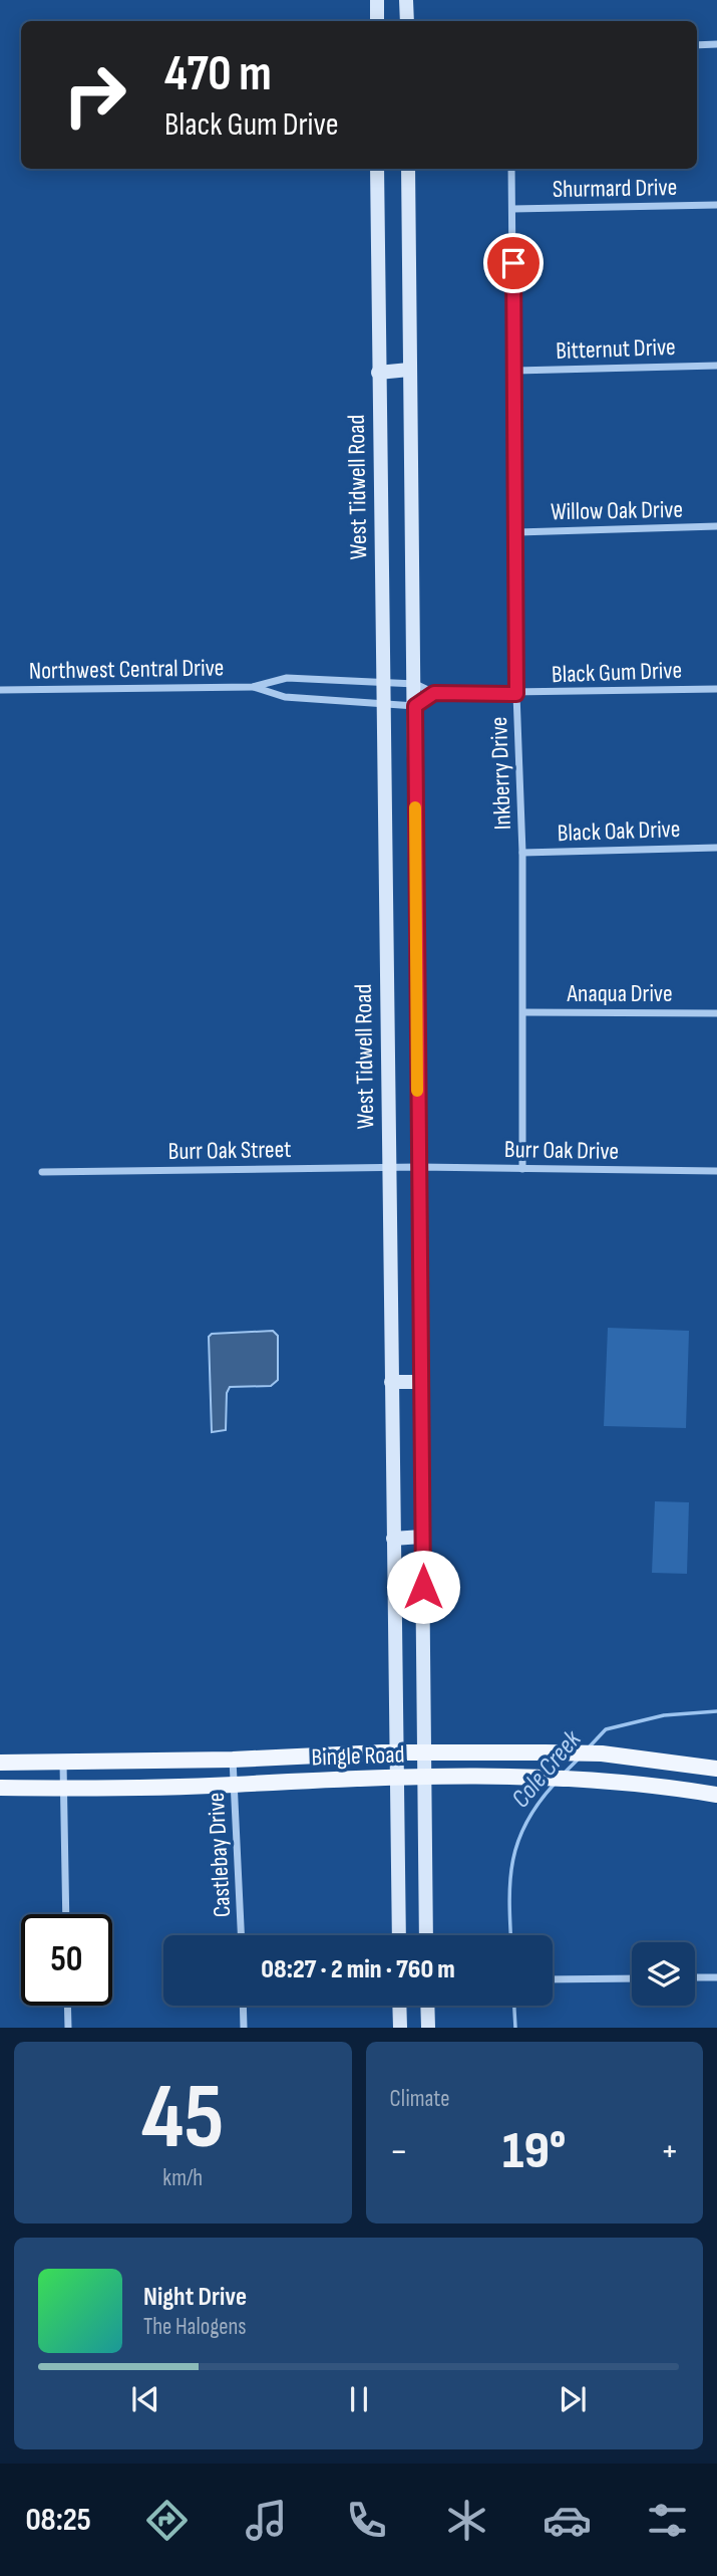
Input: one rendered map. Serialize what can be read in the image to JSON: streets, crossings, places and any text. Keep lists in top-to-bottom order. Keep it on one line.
{"streets":{"main road":["West Tidwell Road","Bingle Road"],"street":["Shurmard Drive","Bitternut Drive","Willow Oak Drive","Northwest Central Drive","Black Gum Drive","Inkberry Drive","Black Oak Drive","Anaqua Drive","Burr Oak Street","Burr Oak Drive","Castlebay Drive"]},"crossings":[["Shurmard Drive","Inkberry Drive"],["Bitternut Drive","Inkberry Drive"],["West Tidwell Road","Northwest Central Drive"],["West Tidwell Road","Burr Oak Street"],["West Tidwell Road","Bingle Road"],["Willow Oak Drive","Inkberry Drive"],["Northwest Central Drive","Black Gum Drive"],["Black Gum Drive","Inkberry Drive"],["Inkberry Drive","Black Oak Drive"],["Inkberry Drive","Anaqua Drive"],["Inkberry Drive","Burr Oak Drive"],["Burr Oak Street","Burr Oak Drive"],["Bingle Road","Castlebay Drive"]],"water":["Cole Creek"],"page":{"turn":["470 m","Black Gum Drive"],"limit":"50","trip":"08:27 · 2 min · 760 m","tile":[["45","km/h"],"Climate"],"heat":["−","19°","+"],"song":["Night Drive","The Halogens"],"tabs":"08:25"}}
